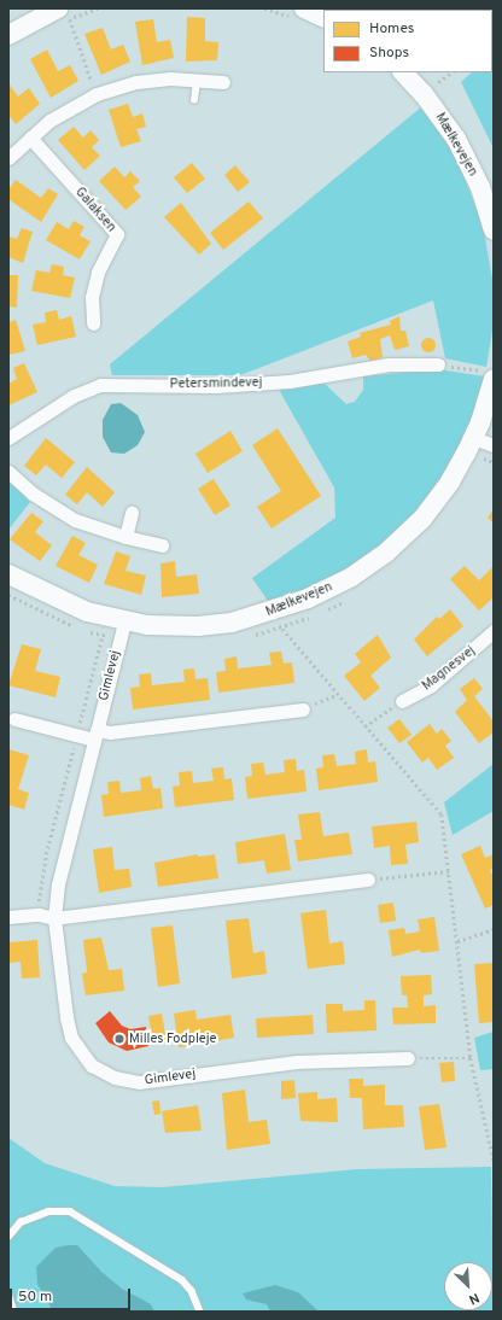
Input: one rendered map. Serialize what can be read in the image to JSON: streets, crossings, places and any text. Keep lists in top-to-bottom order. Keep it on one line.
{"streets":{"street":["Mælkevejen","Galaksen","Petersmindevej","Magnesvej","Gimlevej"]},"crossings":[["Mælkevejen","Gimlevej"]],"places":["Milles Fodpleje"],"legend":["Homes","Shops"],"scale_bar":"50 m","north":"bottom right"}
